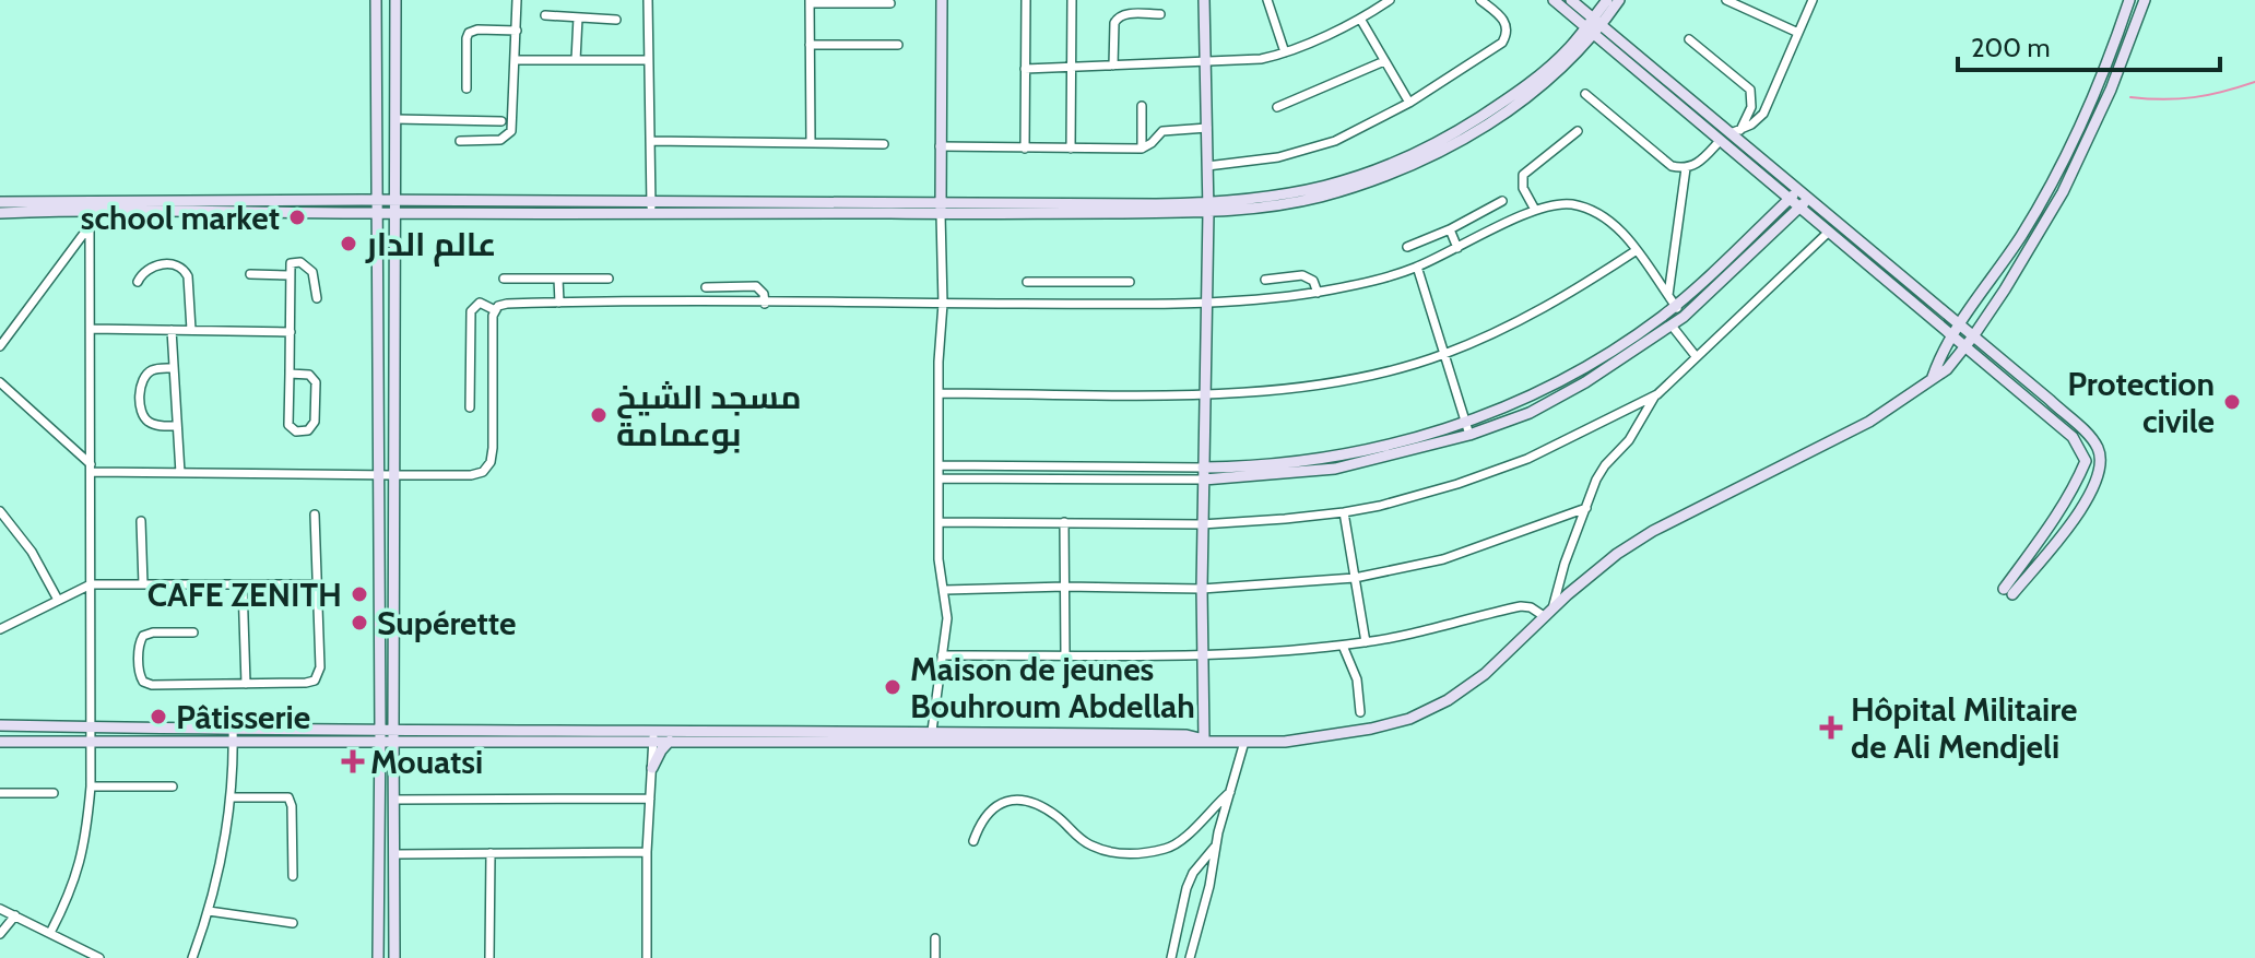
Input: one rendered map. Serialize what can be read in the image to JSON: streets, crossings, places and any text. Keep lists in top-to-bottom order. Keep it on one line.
{"places":{"other":["school market","عالم الدار","Protection civile","مسجد الشيخ بوعمامة","CAFE ZENITH","Supérette","Maison de jeunes Bouhroum Abdellah","Pâtisserie"],"health":["Hôpital Militaire de Ali Mendjeli","Mouatsi"]},"scale_bar":"200 m"}
